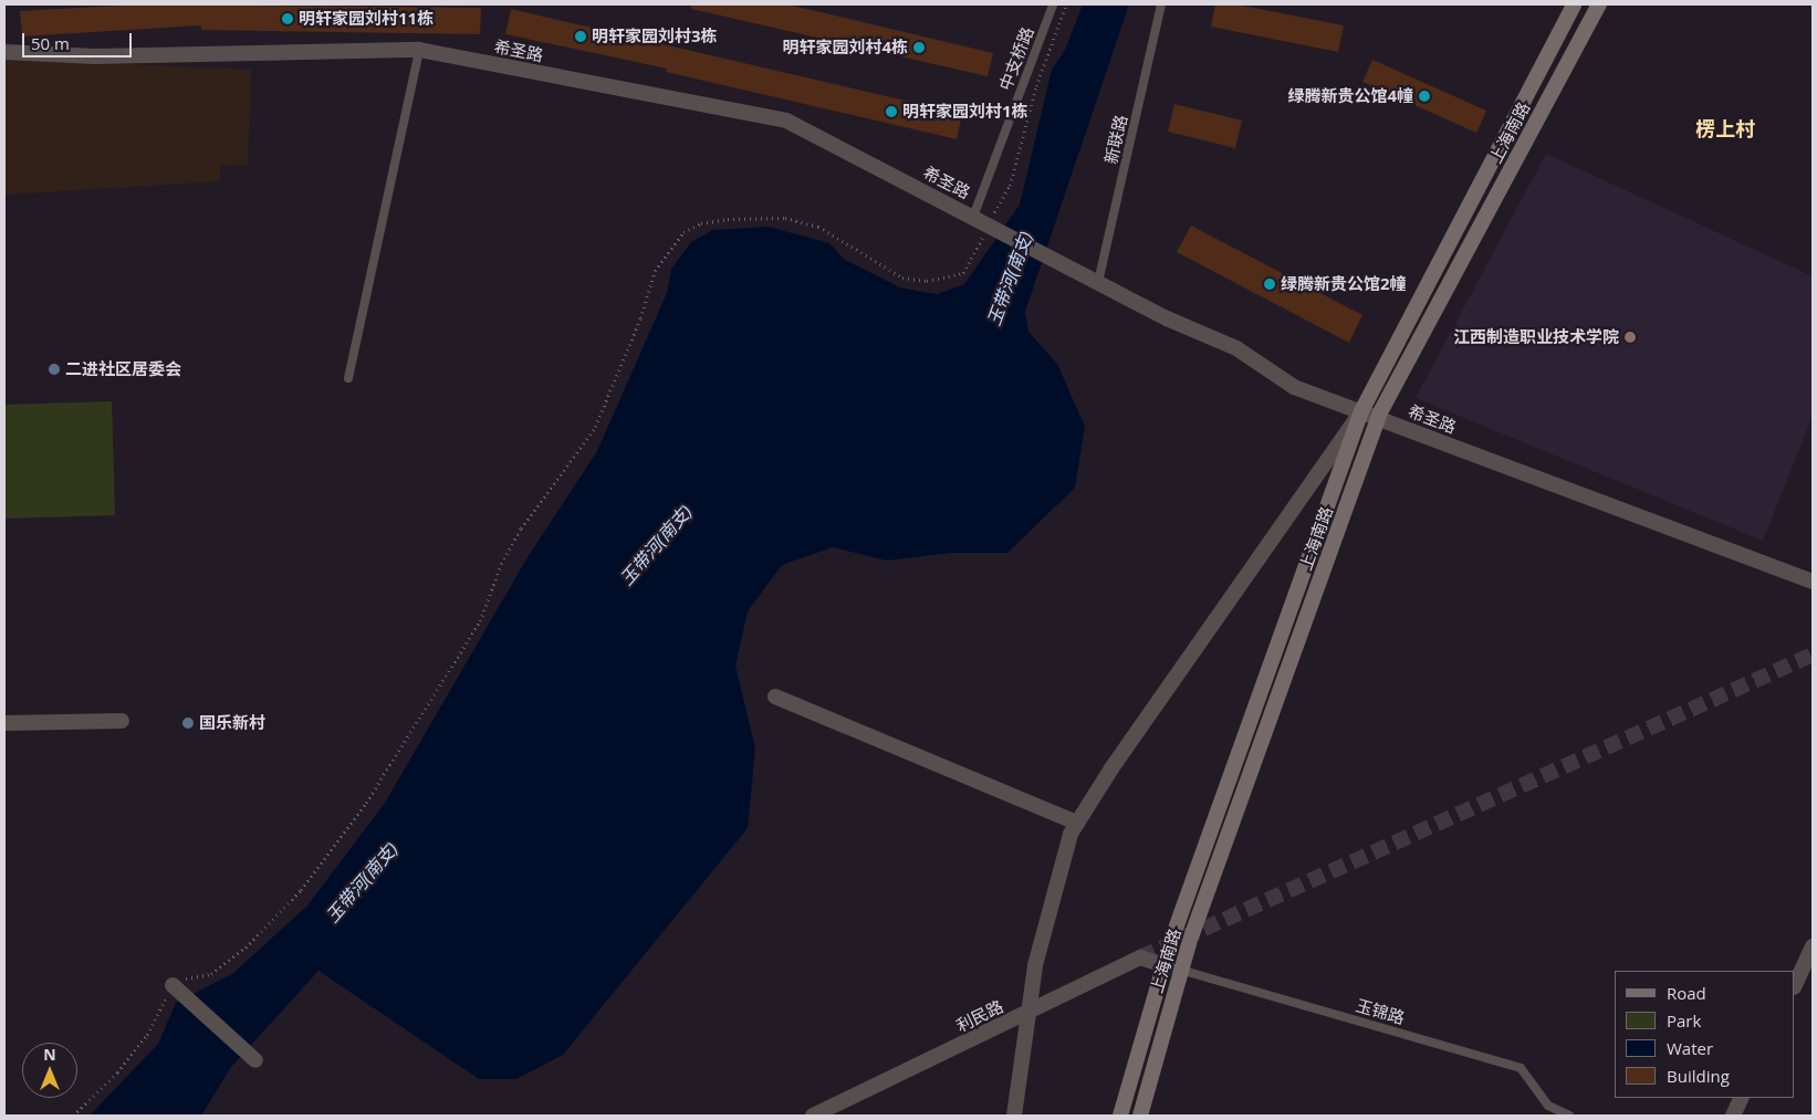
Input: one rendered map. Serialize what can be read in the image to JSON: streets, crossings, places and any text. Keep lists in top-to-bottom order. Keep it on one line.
{"streets":{"main road":["上海南路"],"street":["希圣路","利民路"],"lane":["中支桥路","新联路","玉锦路"]},"crossings":[["希圣路","中支桥路"],["希圣路","上海南路"],["希圣路","新联路"],["上海南路","玉锦路"],["上海南路","利民路"],["玉锦路","利民路"]],"districts":["楞上村"],"water":["玉带河(南支)"],"places":["明轩家园刘村11栋","明轩家园刘村3栋","明轩家园刘村4栋","绿腾新贵公馆4幢","明轩家园刘村1栋","绿腾新贵公馆2幢","江西制造职业技术学院","二进社区居委会","国乐新村"],"legend":["Road","Park","Water","Building"],"scale_bar":"50 m","north":"top"}
